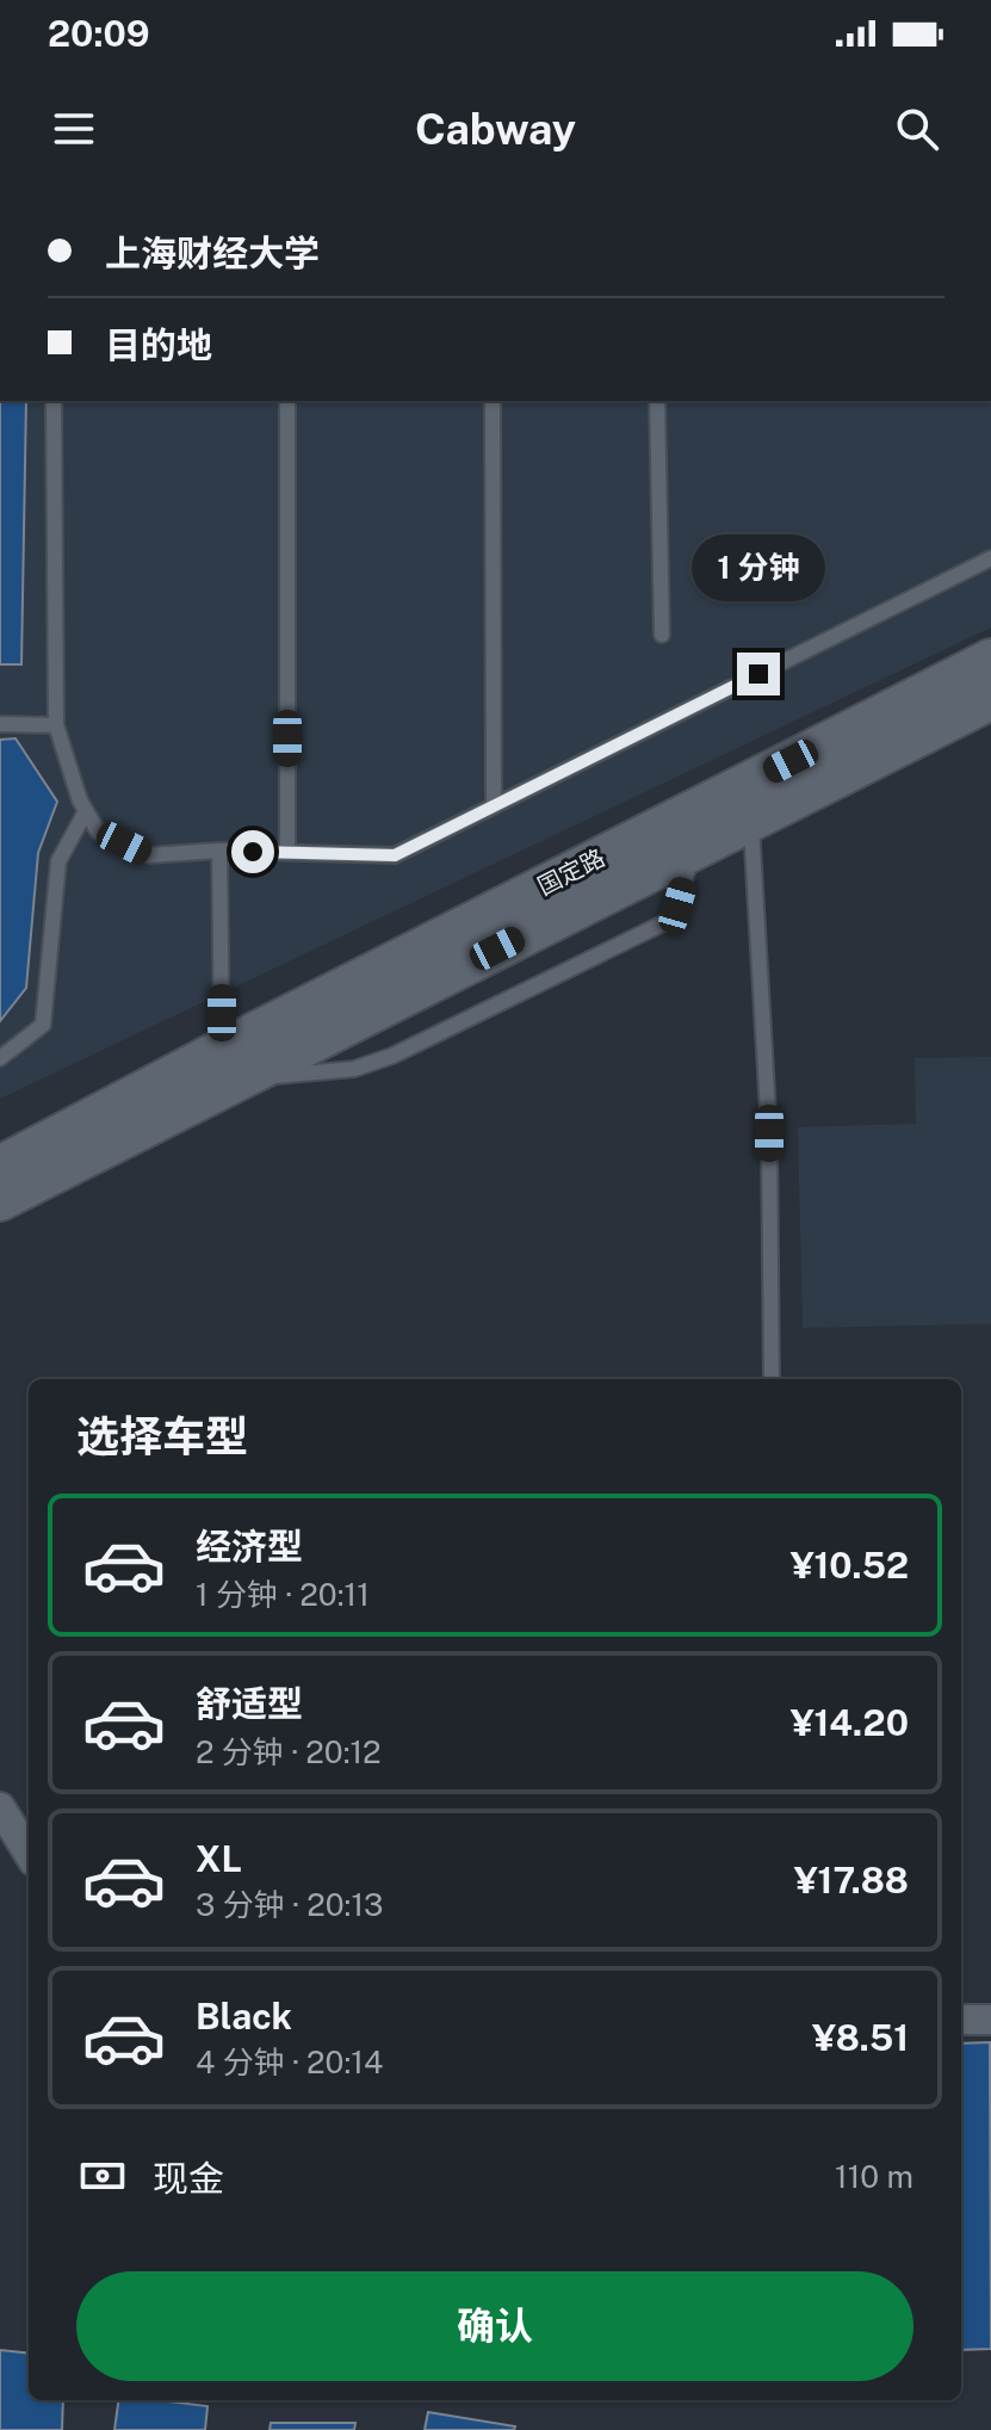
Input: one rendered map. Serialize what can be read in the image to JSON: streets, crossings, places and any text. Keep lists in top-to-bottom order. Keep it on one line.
{"streets":{"street":["国定路"]},"page":{"status":"20:09","header":"Cabway","banner":["上海财经大学","目的地"],"bubble":"1 分钟","heading":"选择车型","list":[{"name":"经济型","note":"1 分钟 · 20:11","value":"¥10.52"},{"name":"舒适型","note":"2 分钟 · 20:12","value":"¥14.20"},{"name":"XL","note":"3 分钟 · 20:13","value":"¥17.88"},{"name":"Black","note":"4 分钟 · 20:14","value":"¥8.51"}],"pay":["现金","110 m"],"buttons":"确认"}}
